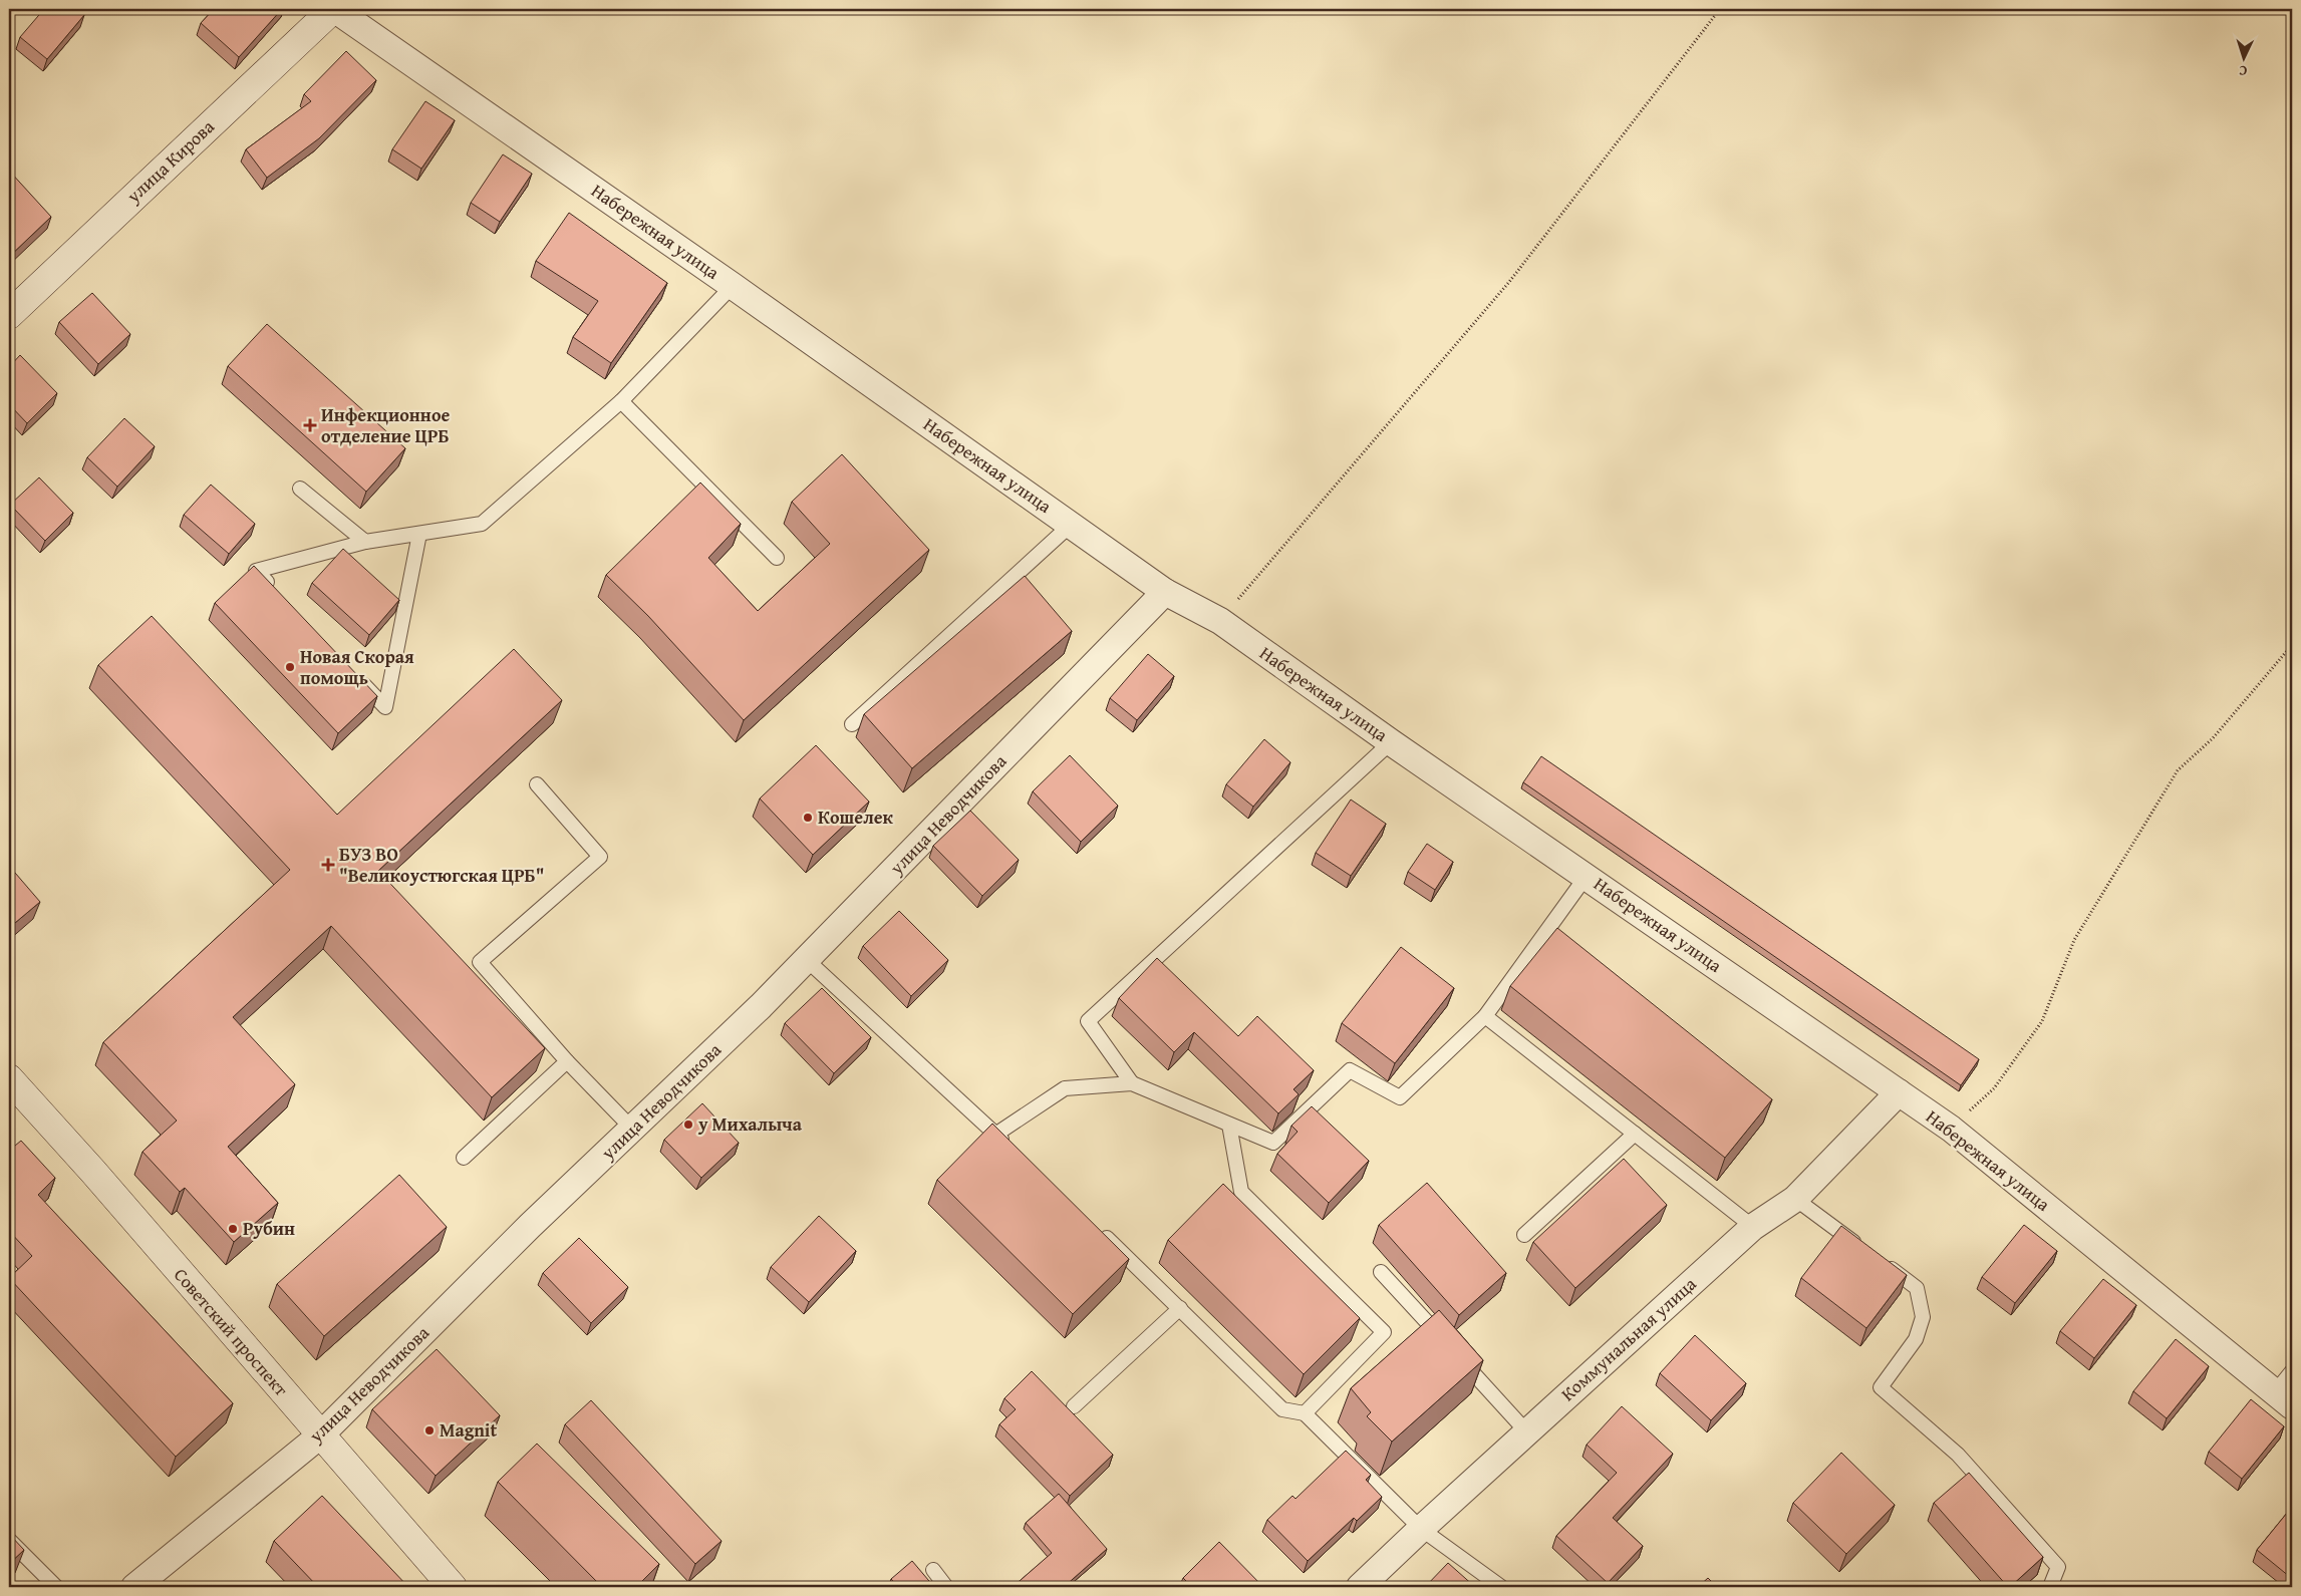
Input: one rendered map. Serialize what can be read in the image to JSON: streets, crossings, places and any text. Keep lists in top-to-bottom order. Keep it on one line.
{"streets":{"street":["улица Кирова","Набережная улица","улица Неводчикова","Советский проспект","Коммунальная улица"]},"crossings":[["улица Кирова","Набережная улица"],["Набережная улица","улица Неводчикова"],["Набережная улица","Коммунальная улица"],["улица Неводчикова","Советский проспект"]],"places":{"health":["Инфекционное отделение ЦРБ","БУЗ ВО \"Великоустюгская ЦРБ\""],"other":["Новая Скорая помощь","Кошелек","у Михалыча","Рубин","Magnit"]},"north":"bottom"}
